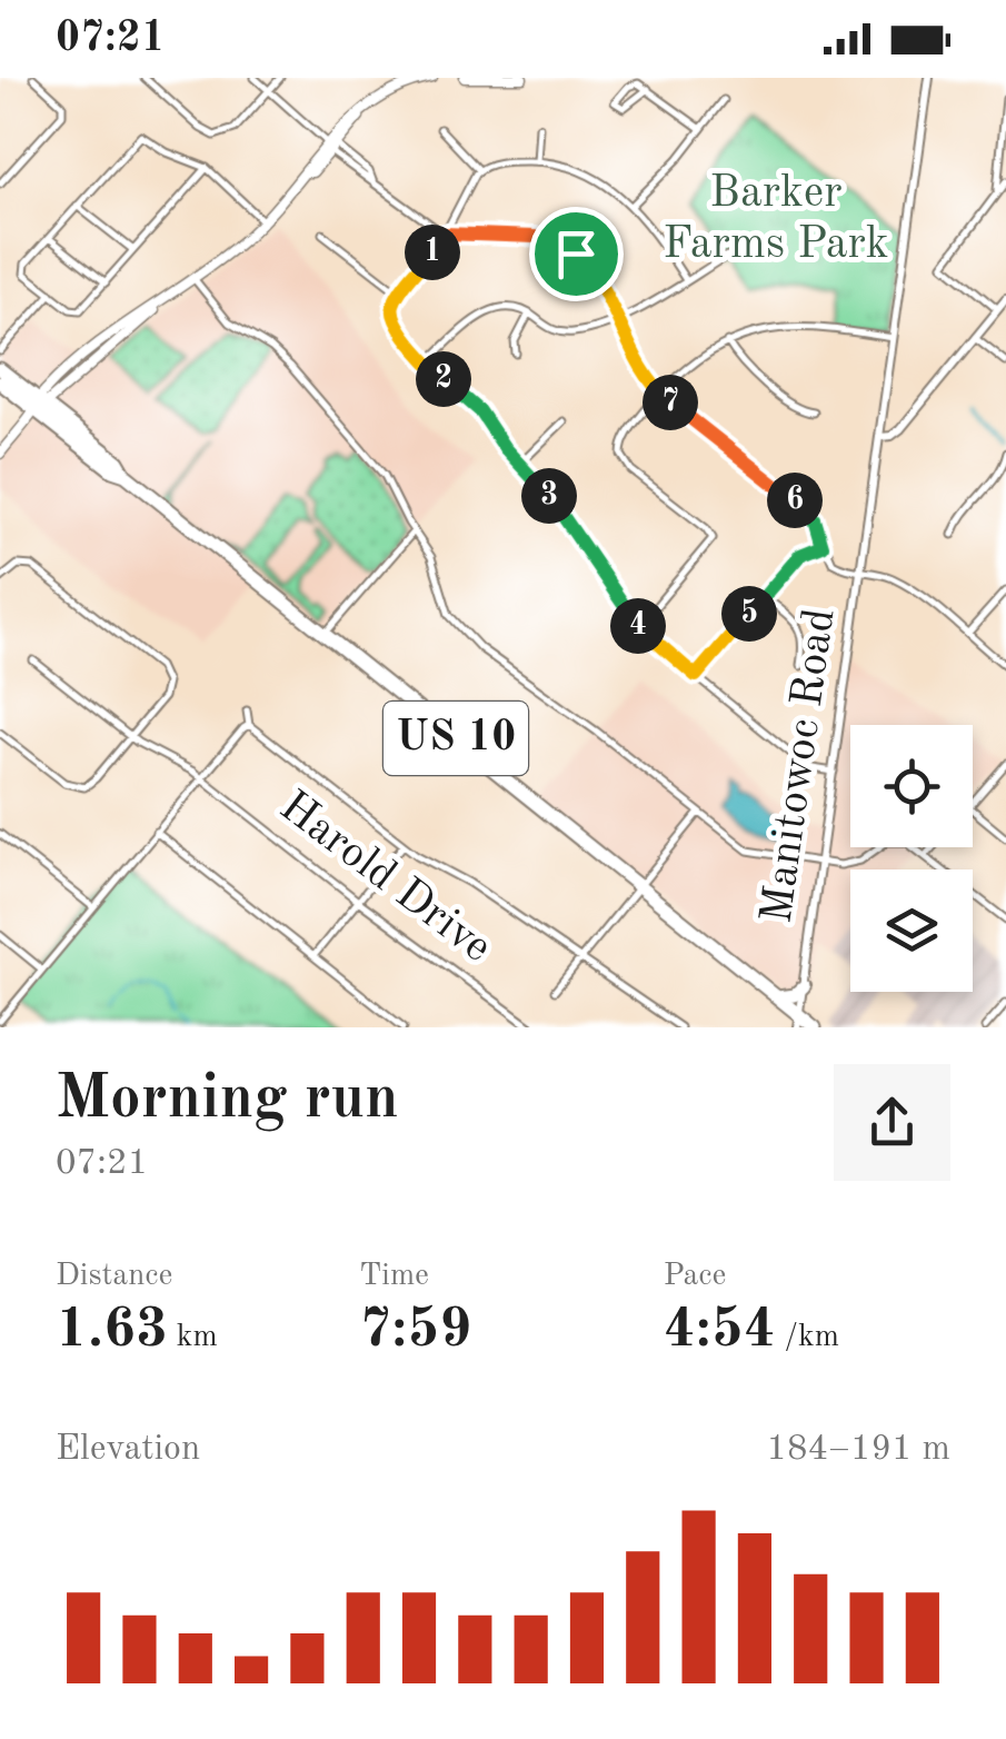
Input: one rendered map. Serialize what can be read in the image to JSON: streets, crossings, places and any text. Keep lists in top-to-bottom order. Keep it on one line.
{"streets":{"highway":["US 10"],"street":["Manitowoc Road","Harold Drive"]},"crossings":[["US 10","Manitowoc Road"]],"parks":["Barker Farms Park"],"page":{"status":"07:21","pins":["1","2","7","3","6","5","4"],"heading":["Morning run","07:21"],"stats":[["Distance","1.63 km"],["Time","7:59"],["Pace","4:54 /km"]],"chart":["Elevation","184–191 m"]}}
